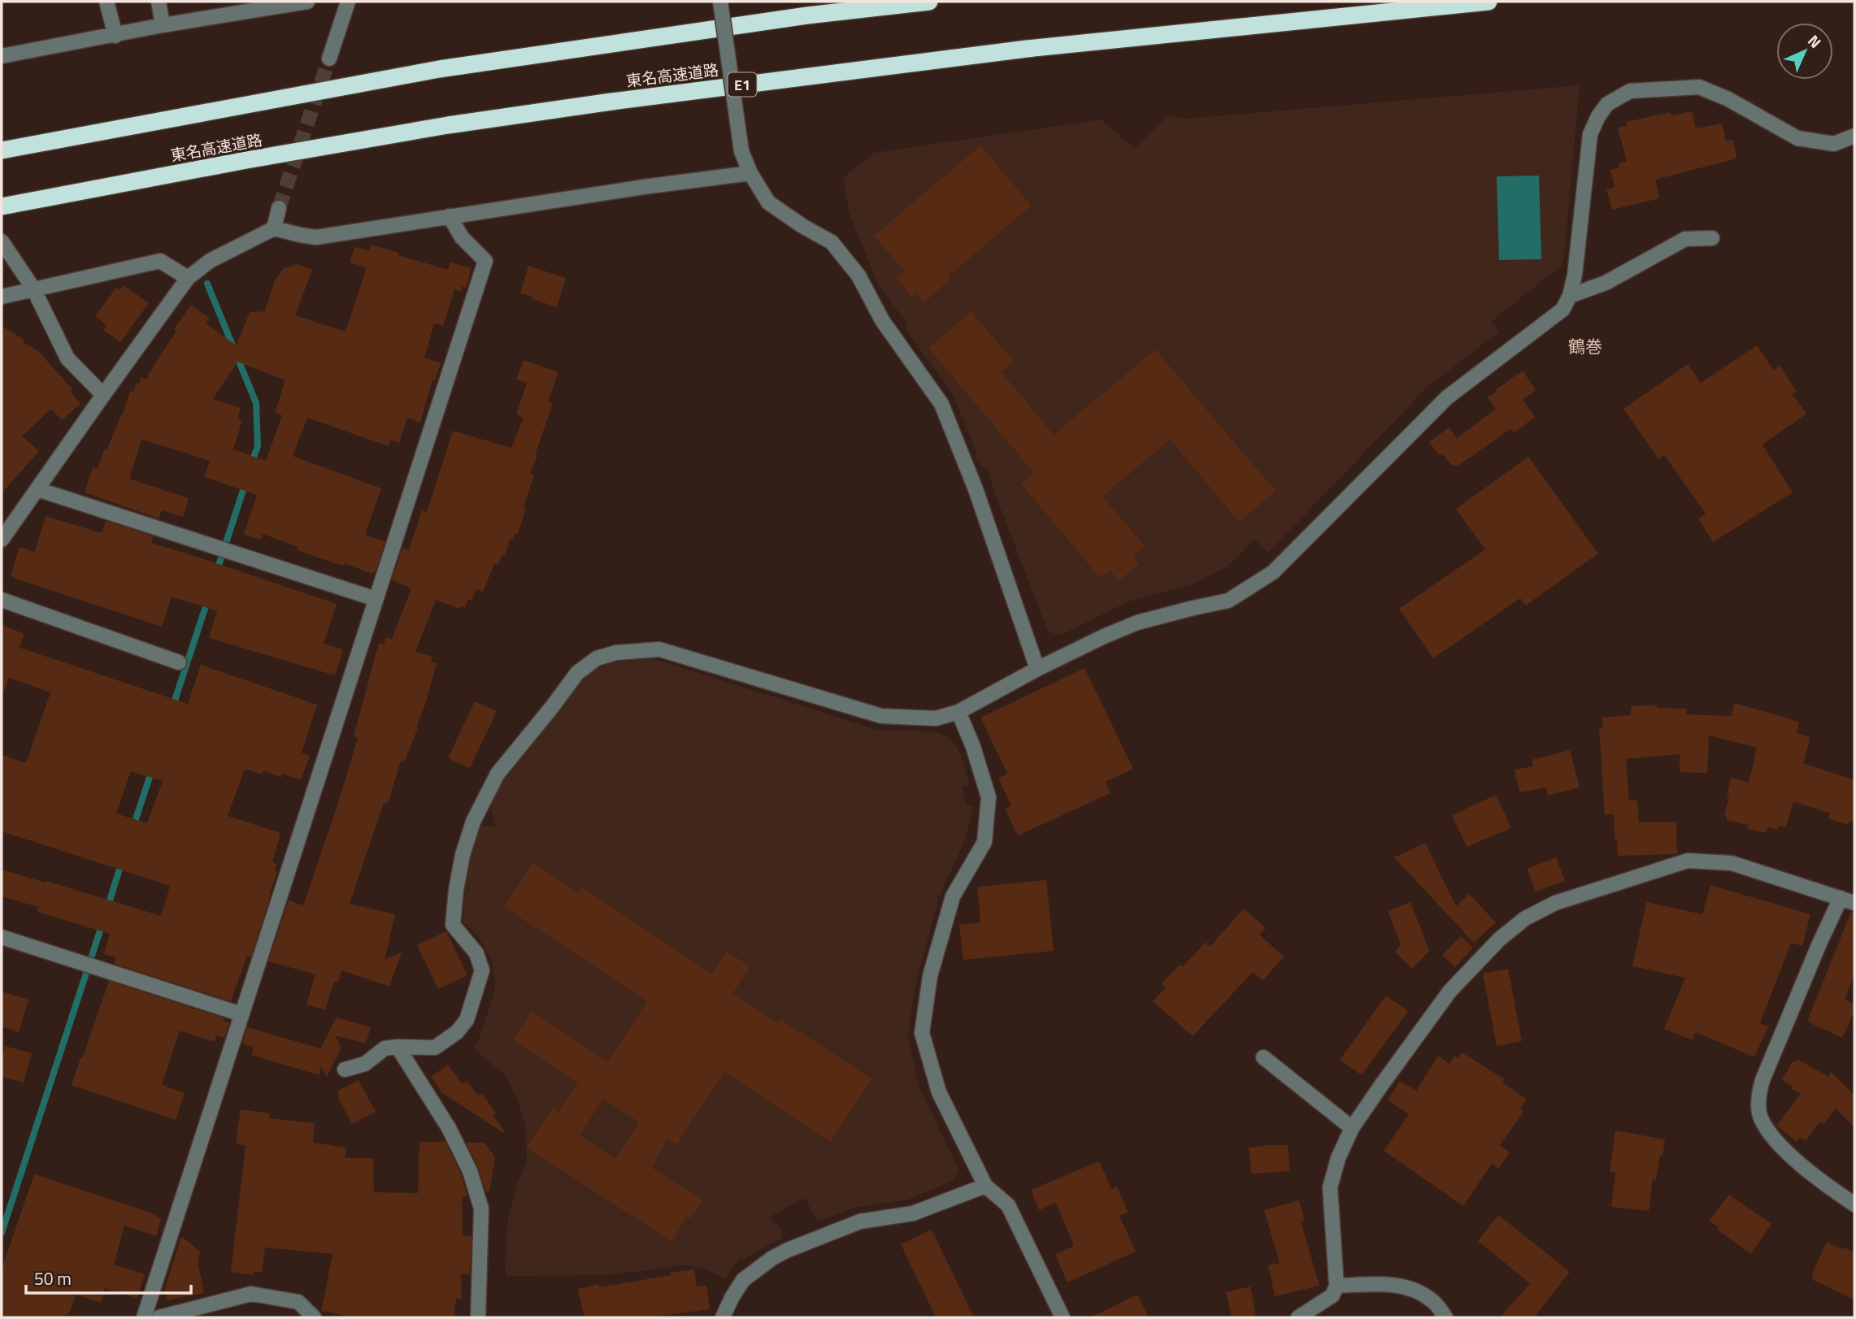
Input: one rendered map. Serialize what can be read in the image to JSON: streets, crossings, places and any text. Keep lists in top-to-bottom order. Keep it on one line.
{"streets":{"highway":["東名高速道路","E1"]},"districts":["鶴巻"],"scale_bar":"50 m","north":"top right"}
